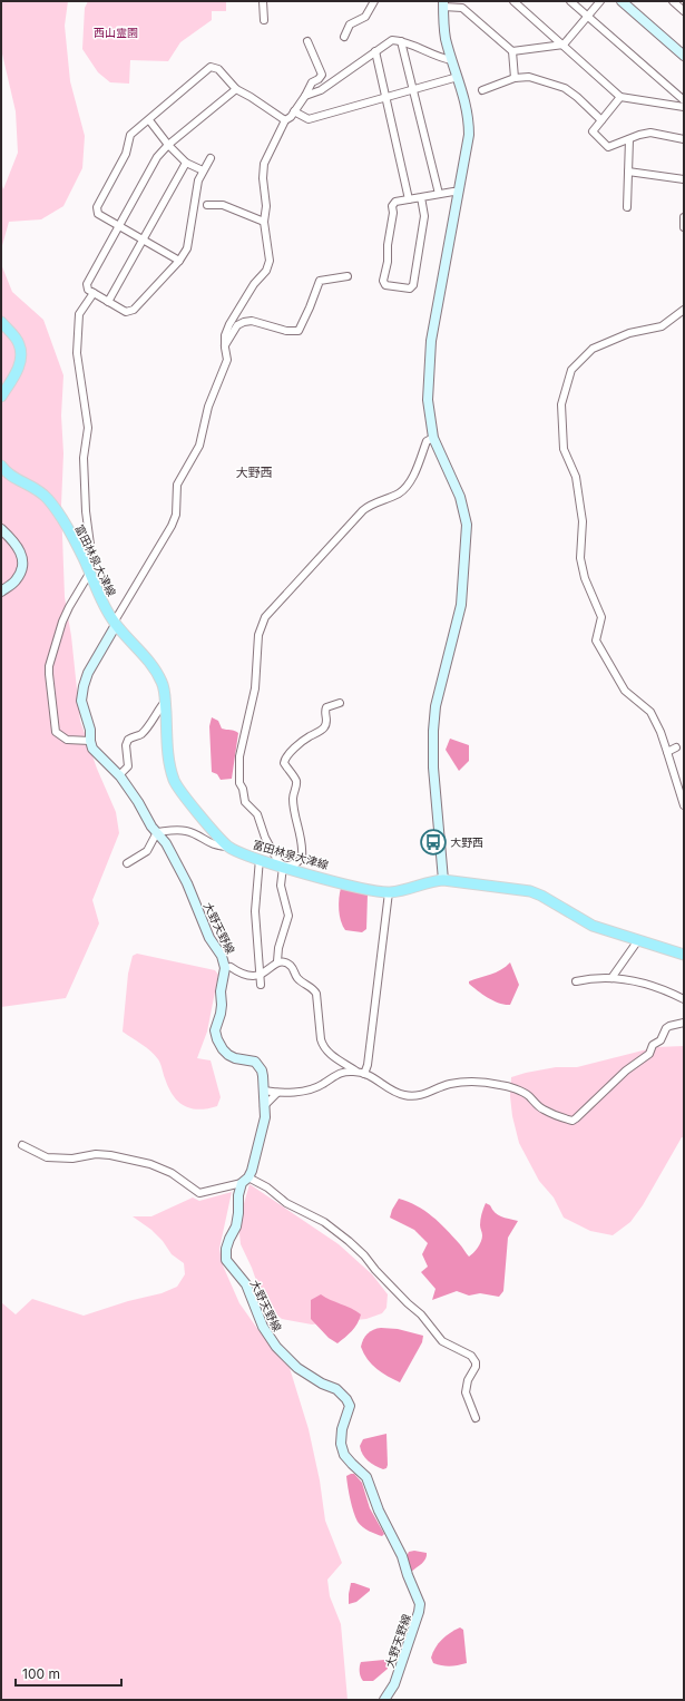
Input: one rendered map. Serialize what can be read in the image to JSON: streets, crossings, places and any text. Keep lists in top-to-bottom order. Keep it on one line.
{"streets":{"main road":["富田林泉大津線","大野天野線"]},"crossings":[["富田林泉大津線","大野天野線"]],"districts":["大野西"],"parks":["西山霊園"],"places":{"bus stop":["大野西"]},"scale_bar":"100 m"}
